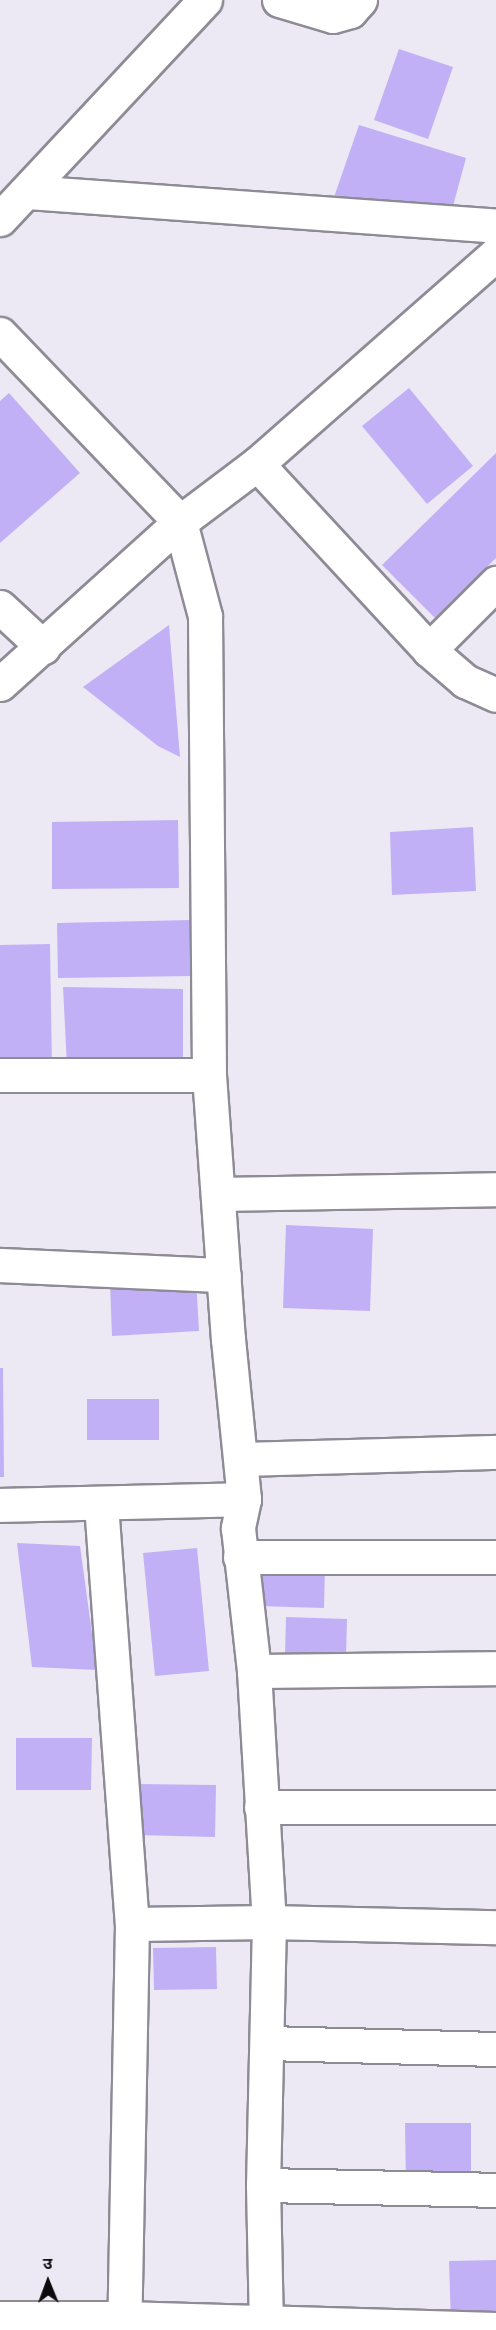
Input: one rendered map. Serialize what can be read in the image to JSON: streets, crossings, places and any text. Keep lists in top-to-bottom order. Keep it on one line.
{"north":"top"}
